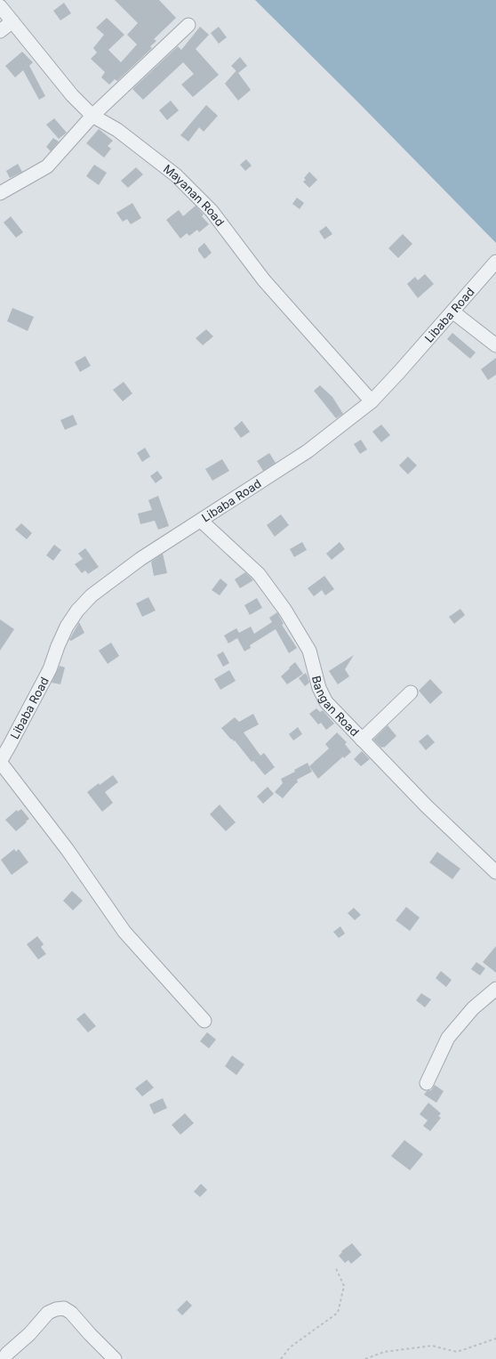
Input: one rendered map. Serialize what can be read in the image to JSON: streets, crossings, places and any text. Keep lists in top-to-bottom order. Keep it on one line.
{"streets":{"street":["Mayanan Road","Libaba Road","Bangan Road"]},"crossings":[["Mayanan Road","Libaba Road"],["Libaba Road","Bangan Road"]]}
